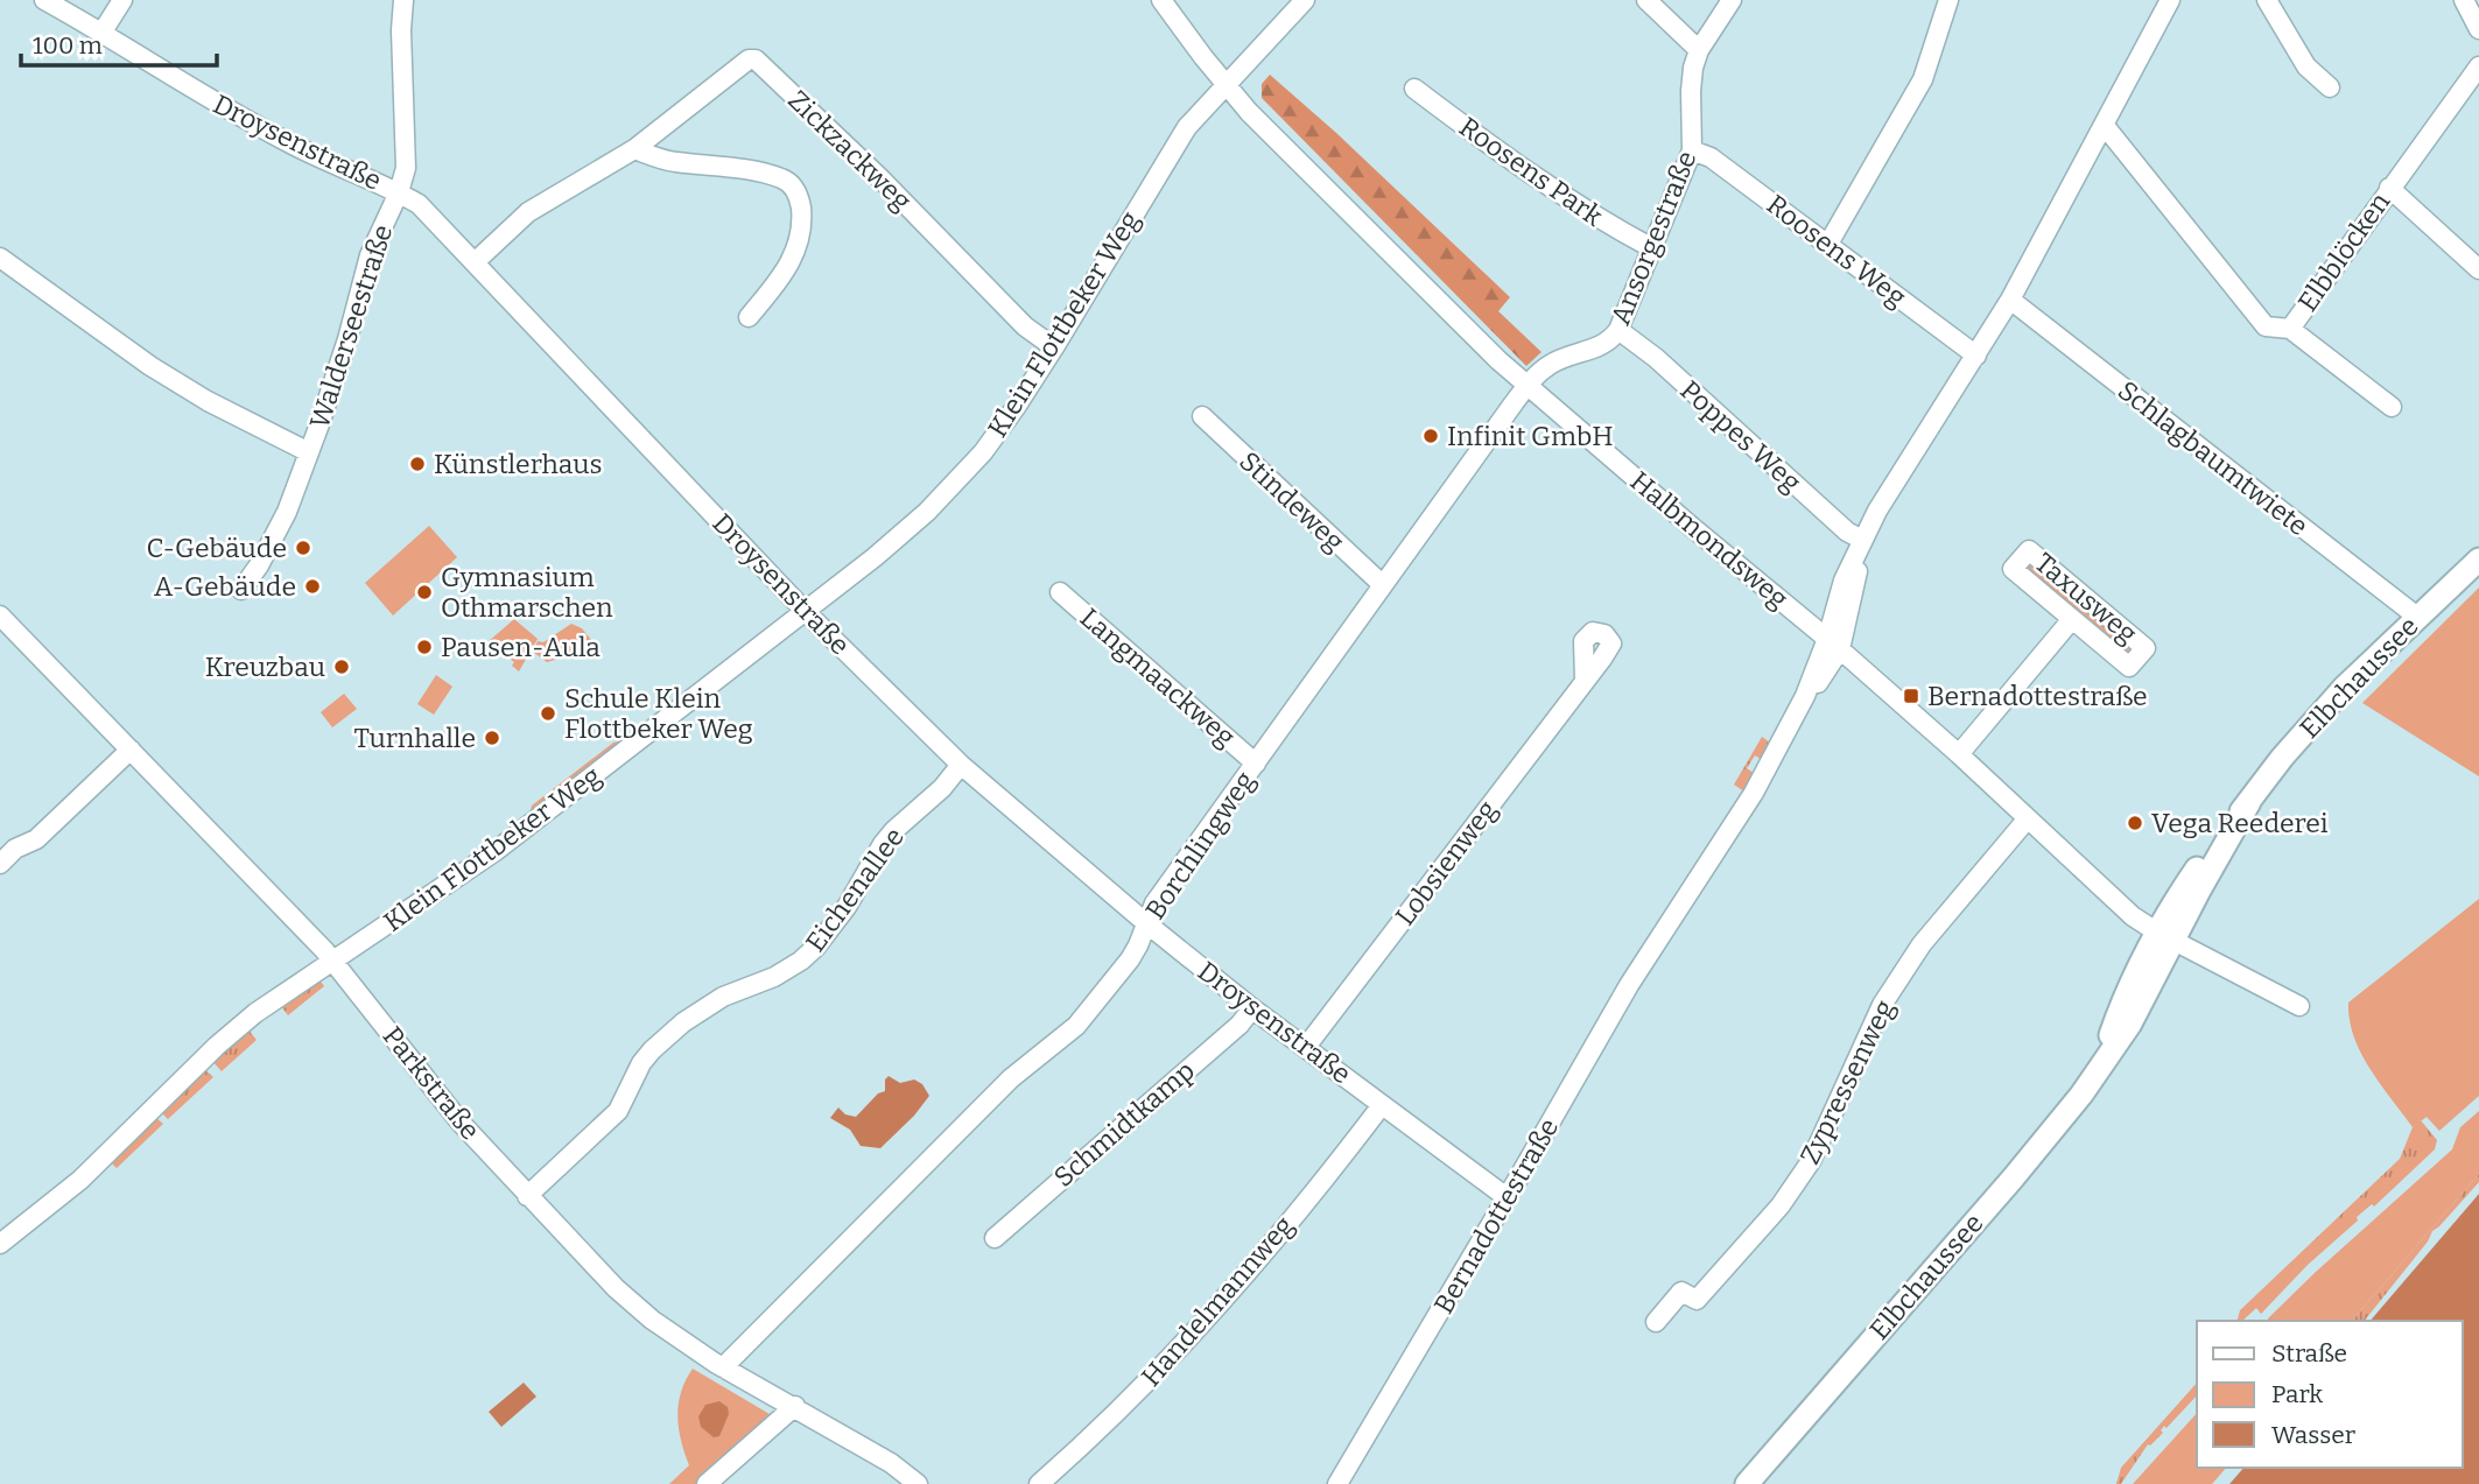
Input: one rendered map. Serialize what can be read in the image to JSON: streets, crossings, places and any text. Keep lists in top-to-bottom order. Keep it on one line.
{"streets":{"main road":["Elbchaussee"],"street":["Droysenstraße","Zickzackweg","Roosens Park","Ansorgestraße","Roosens Weg","Elbblöcken","Klein Flottbeker Weg","Walderseestraße","Poppes Weg","Schlagbaumtwiete","Stindeweg","Halbmondsweg","Taxusweg","Langmaackweg","Borchlingweg","Lobsienweg","Eichenallee","Zypressenweg","Parkstraße","Schmidtkamp","Bernadottestraße","Handelmannweg"]},"crossings":[["Droysenstraße","Zickzackweg"],["Droysenstraße","Klein Flottbeker Weg"],["Droysenstraße","Walderseestraße"],["Droysenstraße","Borchlingweg"],["Droysenstraße","Lobsienweg"],["Droysenstraße","Eichenallee"],["Droysenstraße","Schmidtkamp"],["Droysenstraße","Bernadottestraße"],["Droysenstraße","Handelmannweg"],["Zickzackweg","Klein Flottbeker Weg"],["Roosens Park","Ansorgestraße"],["Ansorgestraße","Roosens Weg"],["Ansorgestraße","Poppes Weg"],["Ansorgestraße","Halbmondsweg"],["Ansorgestraße","Borchlingweg"],["Roosens Weg","Bernadottestraße"],["Elbblöcken","Bernadottestraße"],["Klein Flottbeker Weg","Halbmondsweg"],["Klein Flottbeker Weg","Parkstraße"],["Poppes Weg","Bernadottestraße"],["Schlagbaumtwiete","Elbchaussee"],["Schlagbaumtwiete","Bernadottestraße"],["Stindeweg","Borchlingweg"],["Halbmondsweg","Taxusweg"],["Halbmondsweg","Elbchaussee"],["Halbmondsweg","Borchlingweg"],["Halbmondsweg","Zypressenweg"],["Halbmondsweg","Bernadottestraße"],["Langmaackweg","Borchlingweg"],["Borchlingweg","Parkstraße"],["Eichenallee","Parkstraße"]],"places":{"other":["Infinit GmbH","Künstlerhaus","C-Gebäude","A-Gebäude","Gymnasium Othmarschen","Pausen-Aula","Kreuzbau","Schule Klein Flottbeker Weg","Turnhalle","Vega Reederei"],"transit":["Bernadottestraße"]},"legend":["Straße","Park","Wasser"],"scale_bar":"100 m"}
